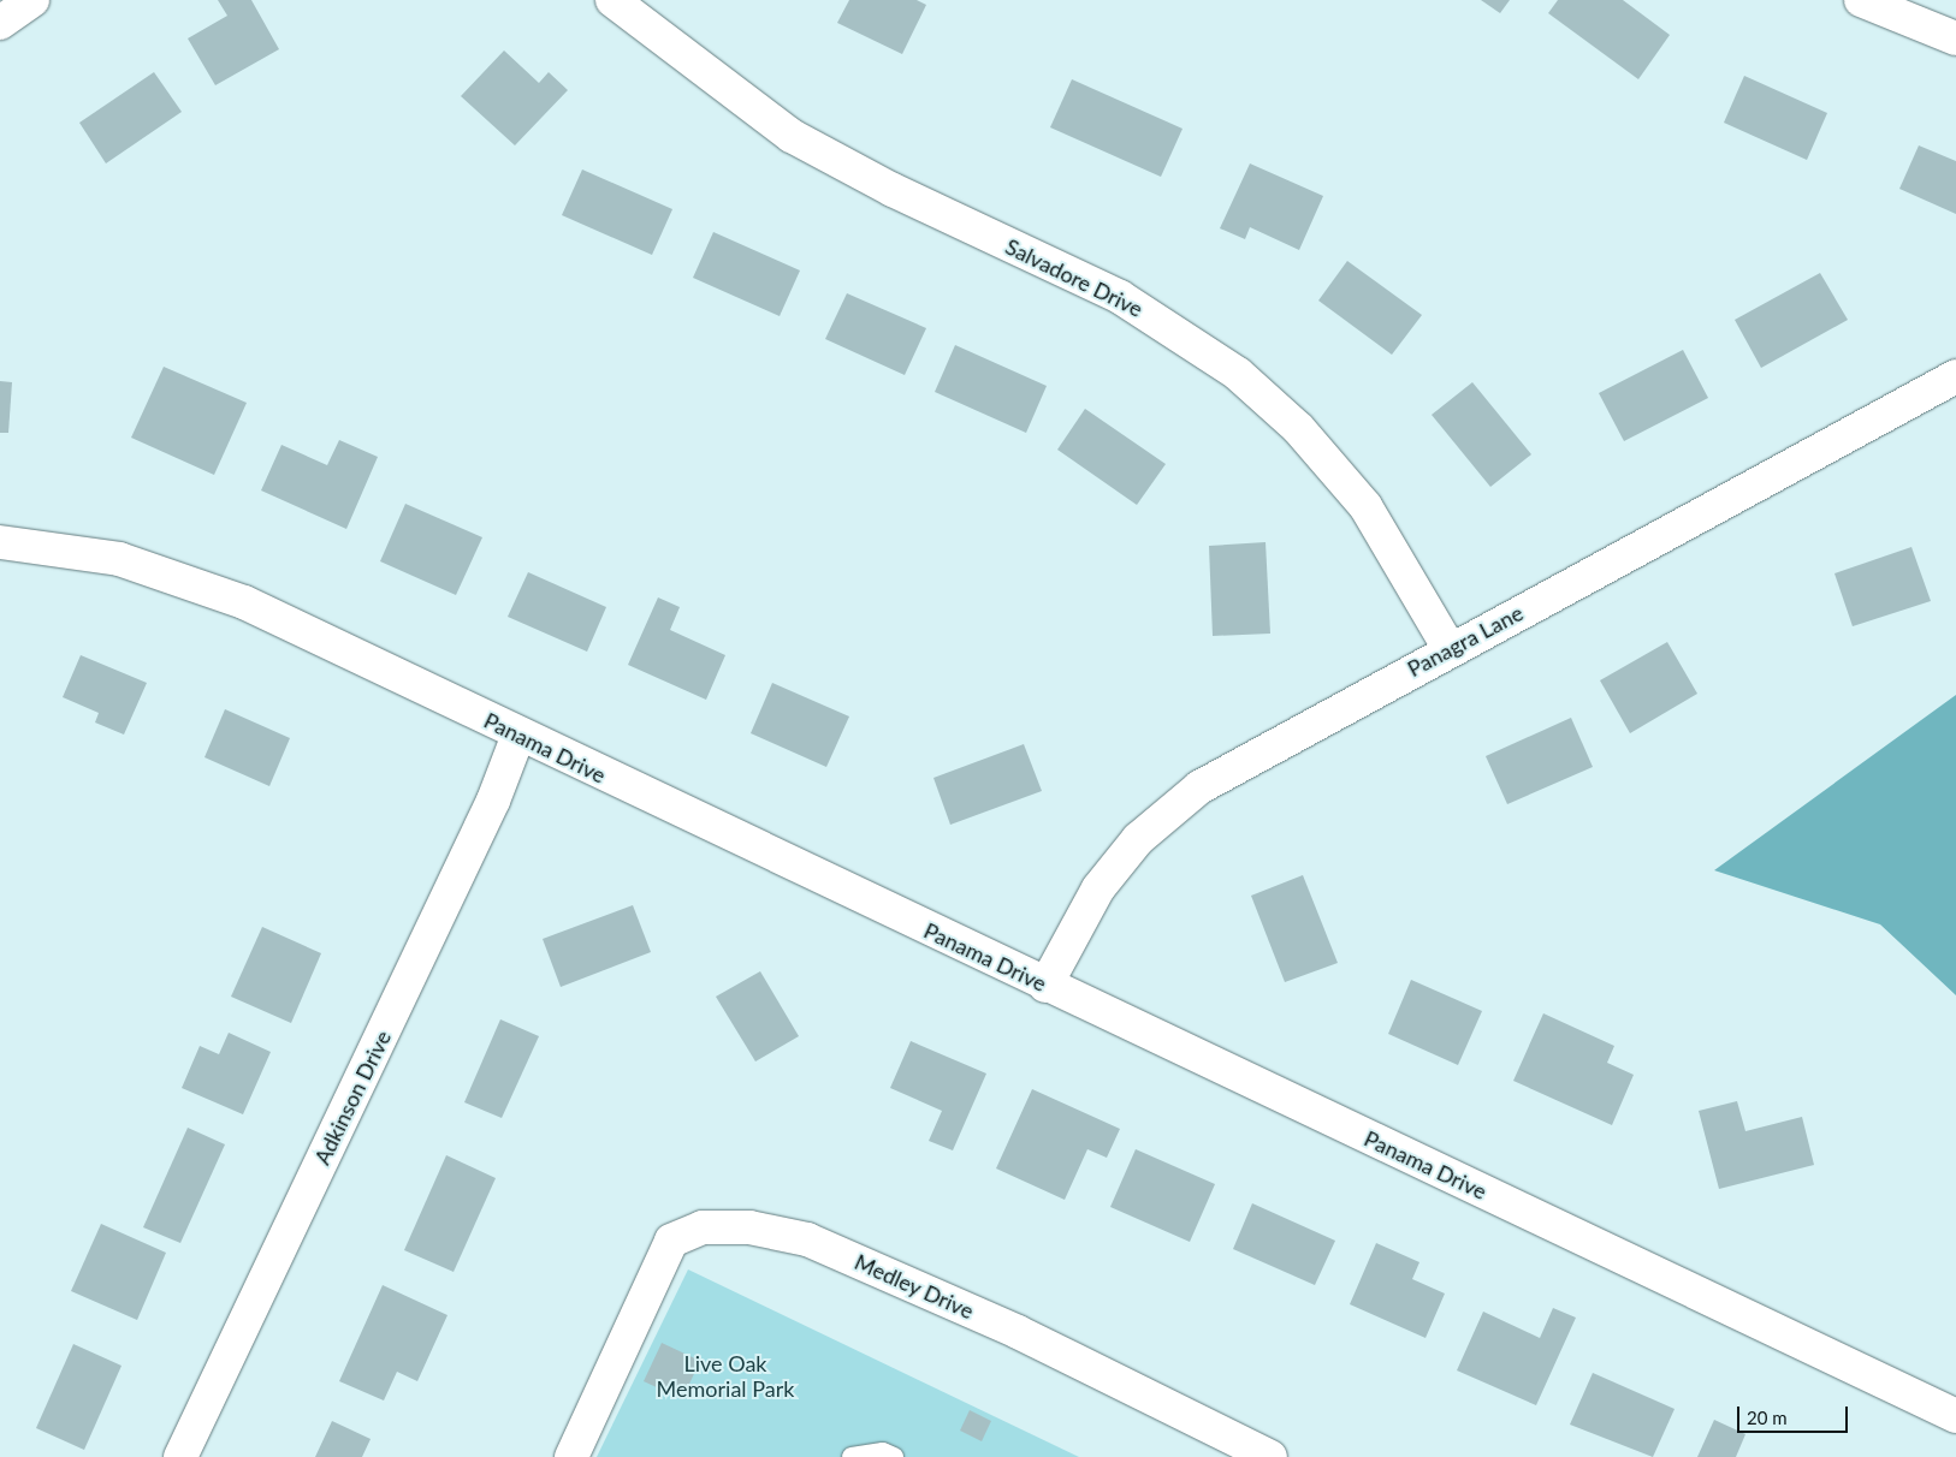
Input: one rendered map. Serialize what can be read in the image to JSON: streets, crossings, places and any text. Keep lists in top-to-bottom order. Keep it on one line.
{"streets":{"street":["Salvadore Drive","Panagra Lane","Panama Drive","Adkinson Drive","Medley Drive"]},"crossings":[["Salvadore Drive","Panagra Lane"],["Panagra Lane","Panama Drive"],["Panama Drive","Adkinson Drive"]],"parks":["Live Oak Memorial Park"],"scale_bar":"20 m"}
